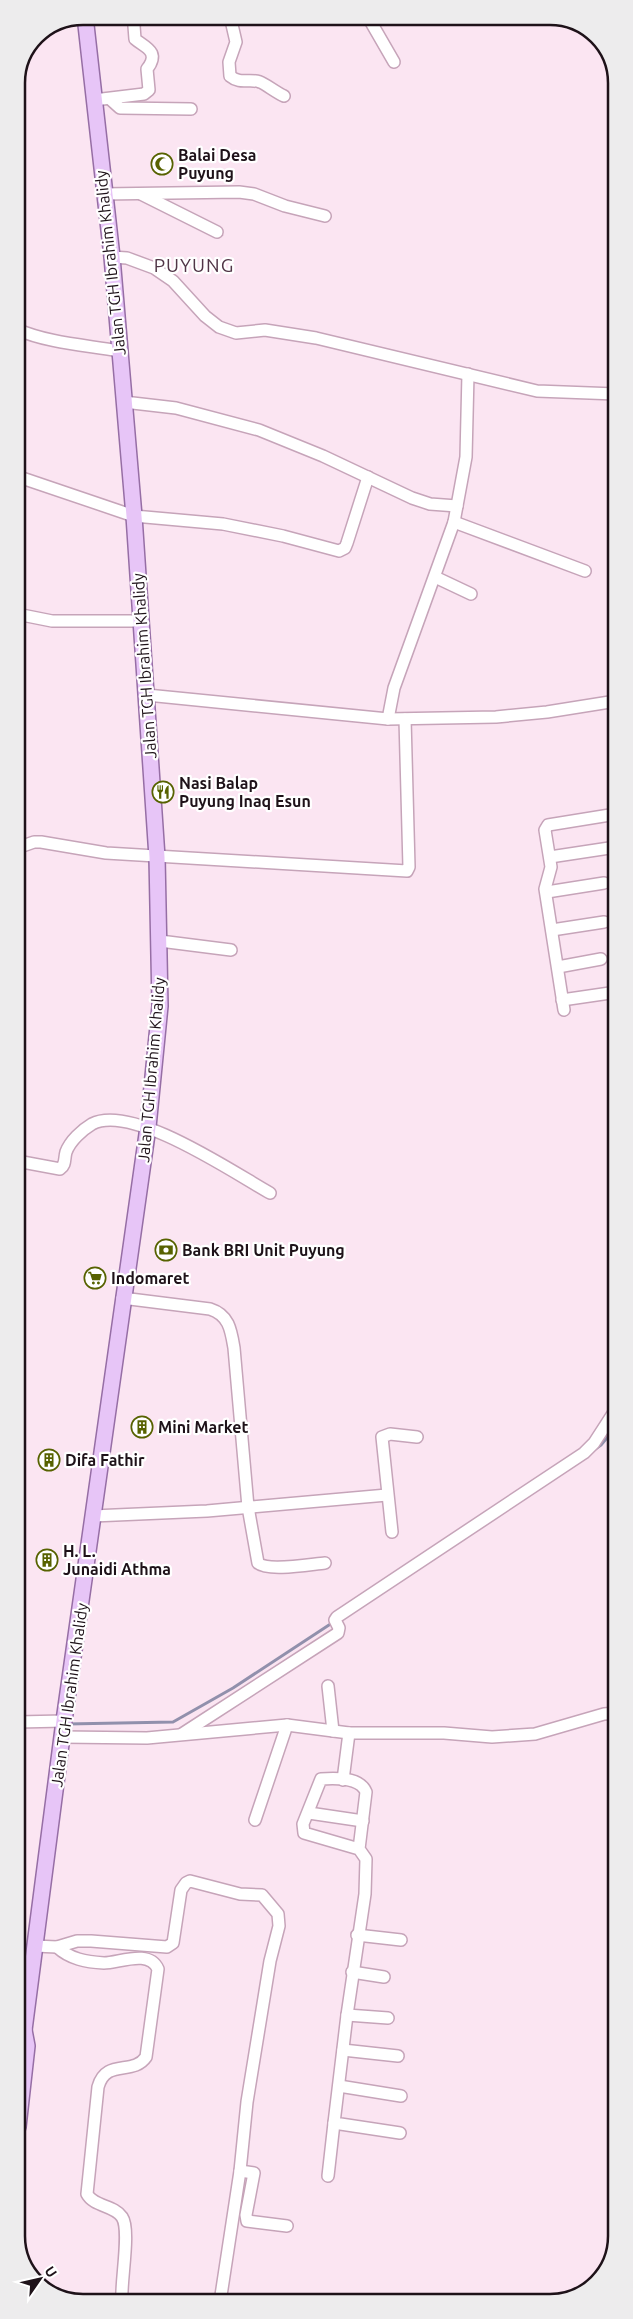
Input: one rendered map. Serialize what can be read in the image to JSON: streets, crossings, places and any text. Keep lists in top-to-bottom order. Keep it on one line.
{"streets":{"main road":["Jalan TGH Ibrahim Khalidy"]},"districts":["PUYUNG"],"places":{"mosque":["Balai Desa Puyung"],"restaurant":["Nasi Balap Puyung Inaq Esun"],"bank":["Bank BRI Unit Puyung"],"supermarket":["Indomaret"],"building":["Mini Market","Difa Fathir","H. L. Junaidi Athma"]},"north":"top right"}
